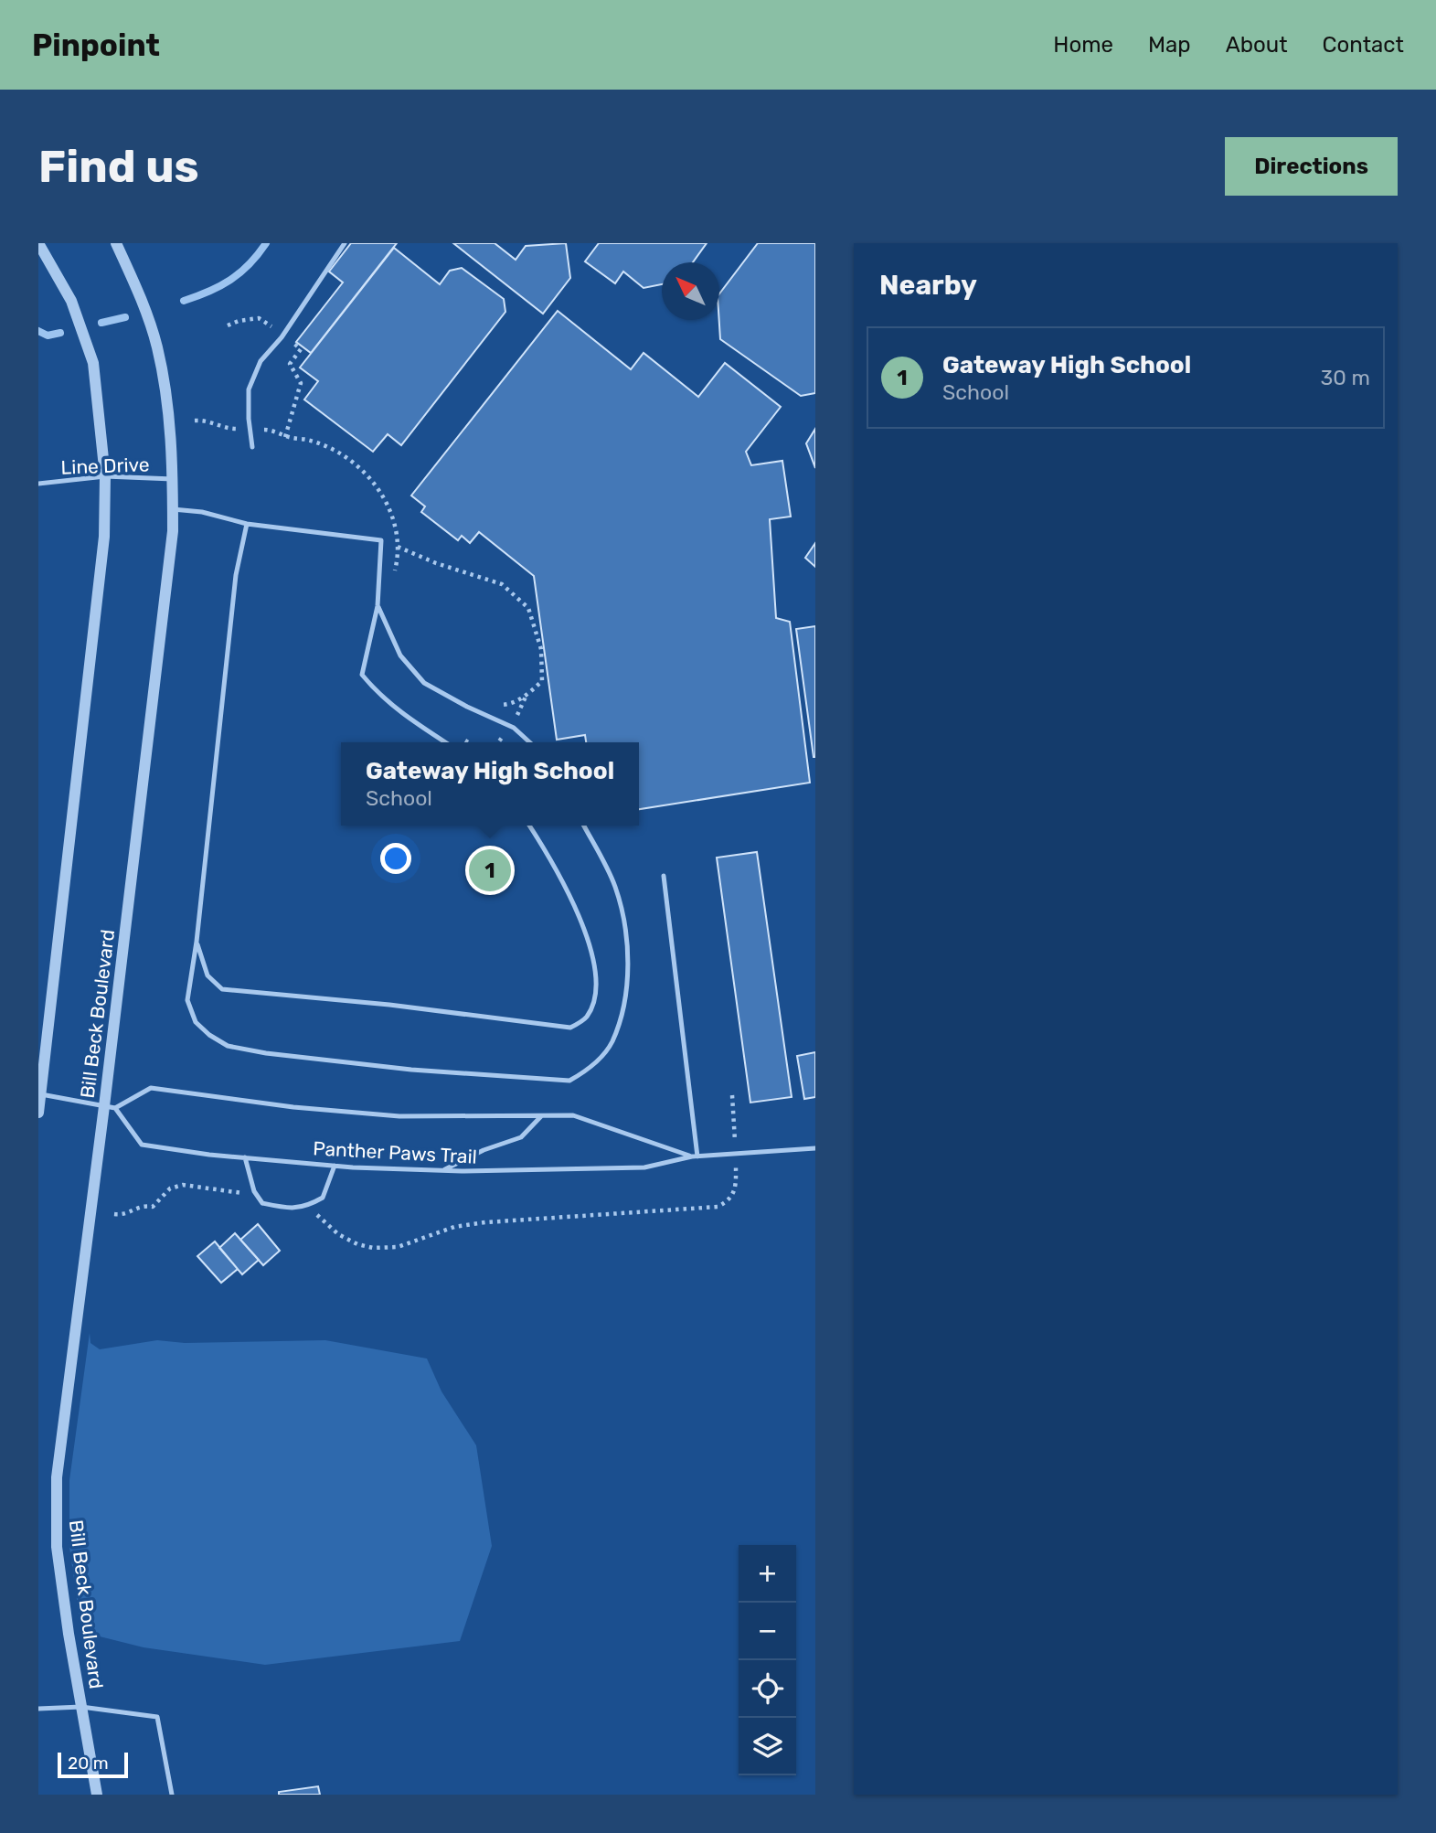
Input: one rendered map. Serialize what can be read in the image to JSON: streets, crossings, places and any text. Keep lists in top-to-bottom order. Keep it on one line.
{"streets":{"street":["Bill Beck Boulevard"],"lane":["Line Drive","Panther Paws Trail"]},"crossings":[["Line Drive","Bill Beck Boulevard"],["Bill Beck Boulevard","Panther Paws Trail"]],"scale_bar":"20 m","north":"top left","page":{"header":"Pinpoint","nav":["Home","Map","About","Contact"],"buttons":"Directions","title":"Find us","heading":"Nearby","list":[{"mark":"1","name":"Gateway High School","note":"School","value":"30 m"}],"popup":["Gateway High School","School"],"pins":"1","map_buttons":["+","−"],"scale":"20 m"}}
